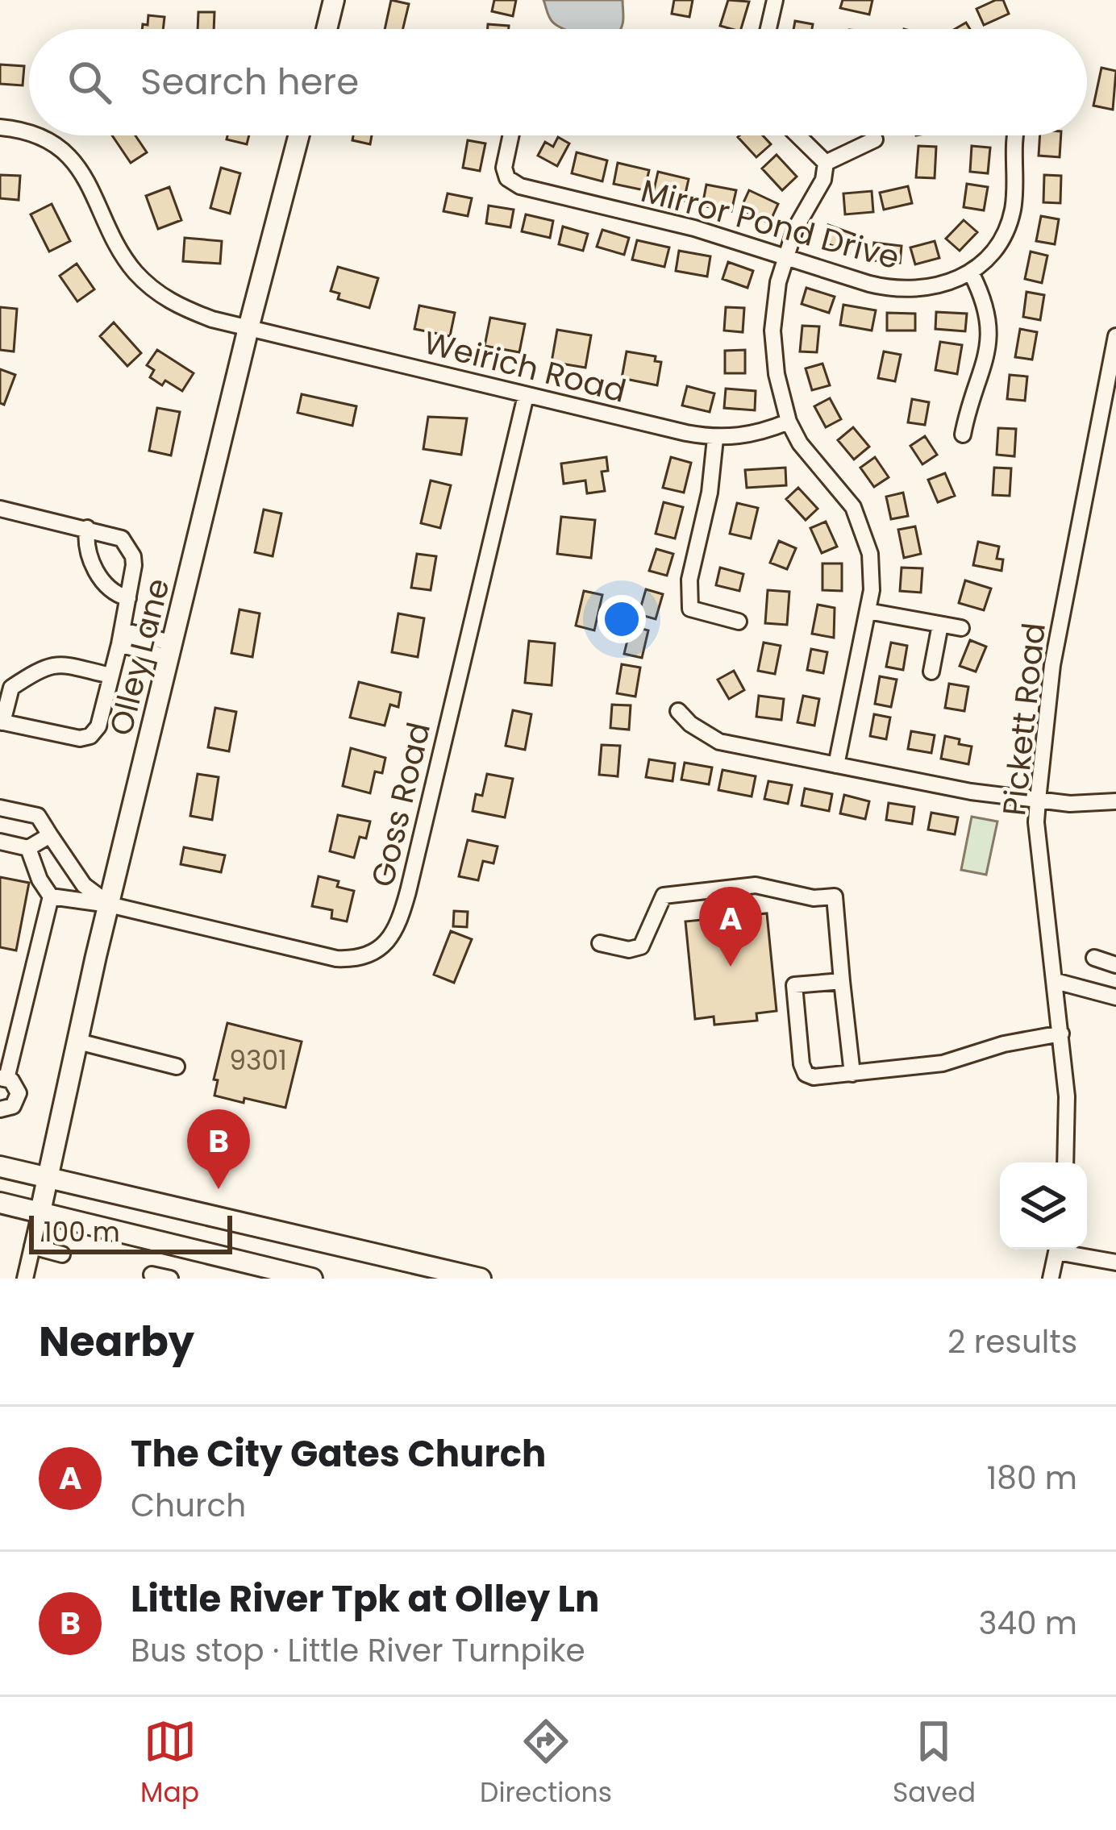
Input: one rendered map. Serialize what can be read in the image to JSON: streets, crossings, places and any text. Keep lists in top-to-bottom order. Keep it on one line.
{"streets":{"main road":["Olley Lane"],"street":["Mirror Pond Drive","Weirich Road","Pickett Road","Goss Road"]},"crossings":[["Weirich Road","Olley Lane"],["Weirich Road","Goss Road"],["Olley Lane","Goss Road"]],"house_numbers":["9301"],"scale_bar":"100 m","page":{"search":"Search here","pins":["A","B"],"scale":"100 m","heading":["Nearby","2 results"],"list":[{"mark":"A","name":"The City Gates Church","note":"Church","value":"180 m"},{"mark":"B","name":"Little River Tpk at Olley Ln","note":"Bus stop · Little River Turnpike","value":"340 m"}],"nav":["Map","Directions","Saved"]}}
